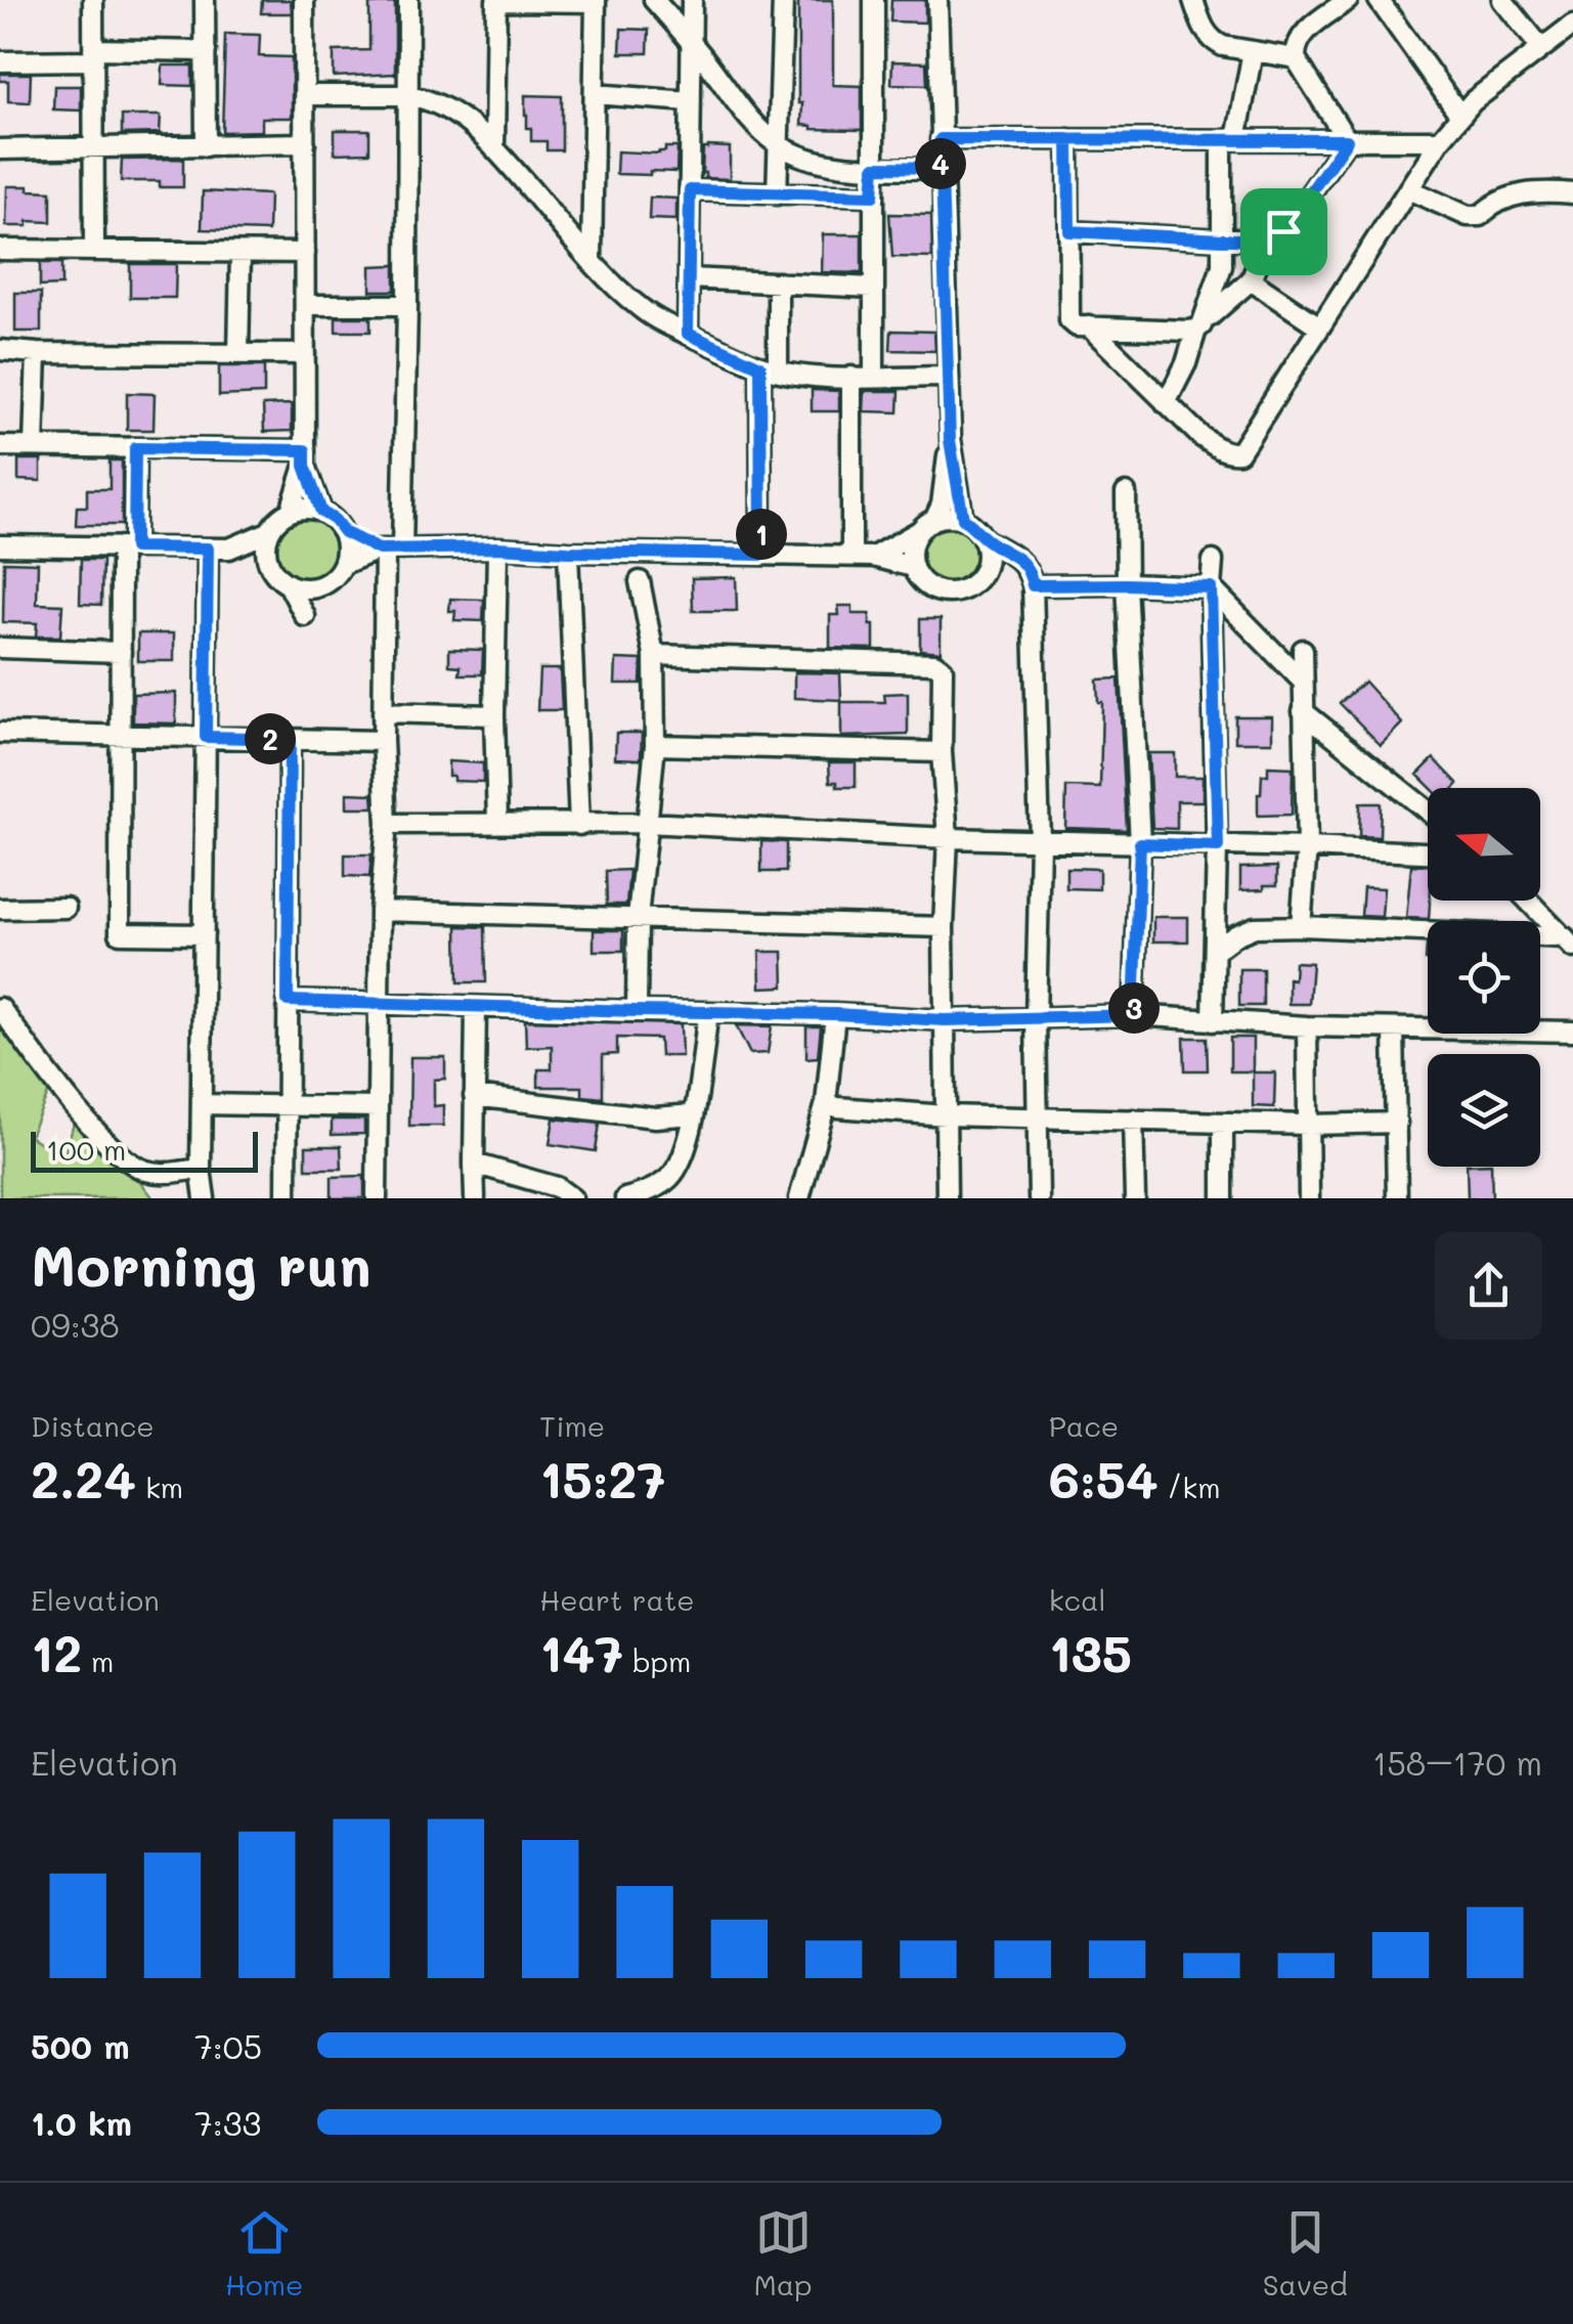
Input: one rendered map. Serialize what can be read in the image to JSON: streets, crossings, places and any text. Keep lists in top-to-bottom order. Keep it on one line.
{"scale_bar":"100 m","north":"left","page":{"pins":["4","1","2","3"],"scale":"100 m","heading":["Morning run","09:38"],"stats":[["Distance","2.24 km"],["Time","15:27"],["Pace","6:54 /km"],["Elevation","12 m"],["Heart rate","147 bpm"],["kcal","135"]],"chart":["Elevation","158–170 m"],"list":[{"name":"500 m","note":"7:05"},{"name":"1.0 km","note":"7:33"}],"tabs":["Home","Map","Saved"]}}
